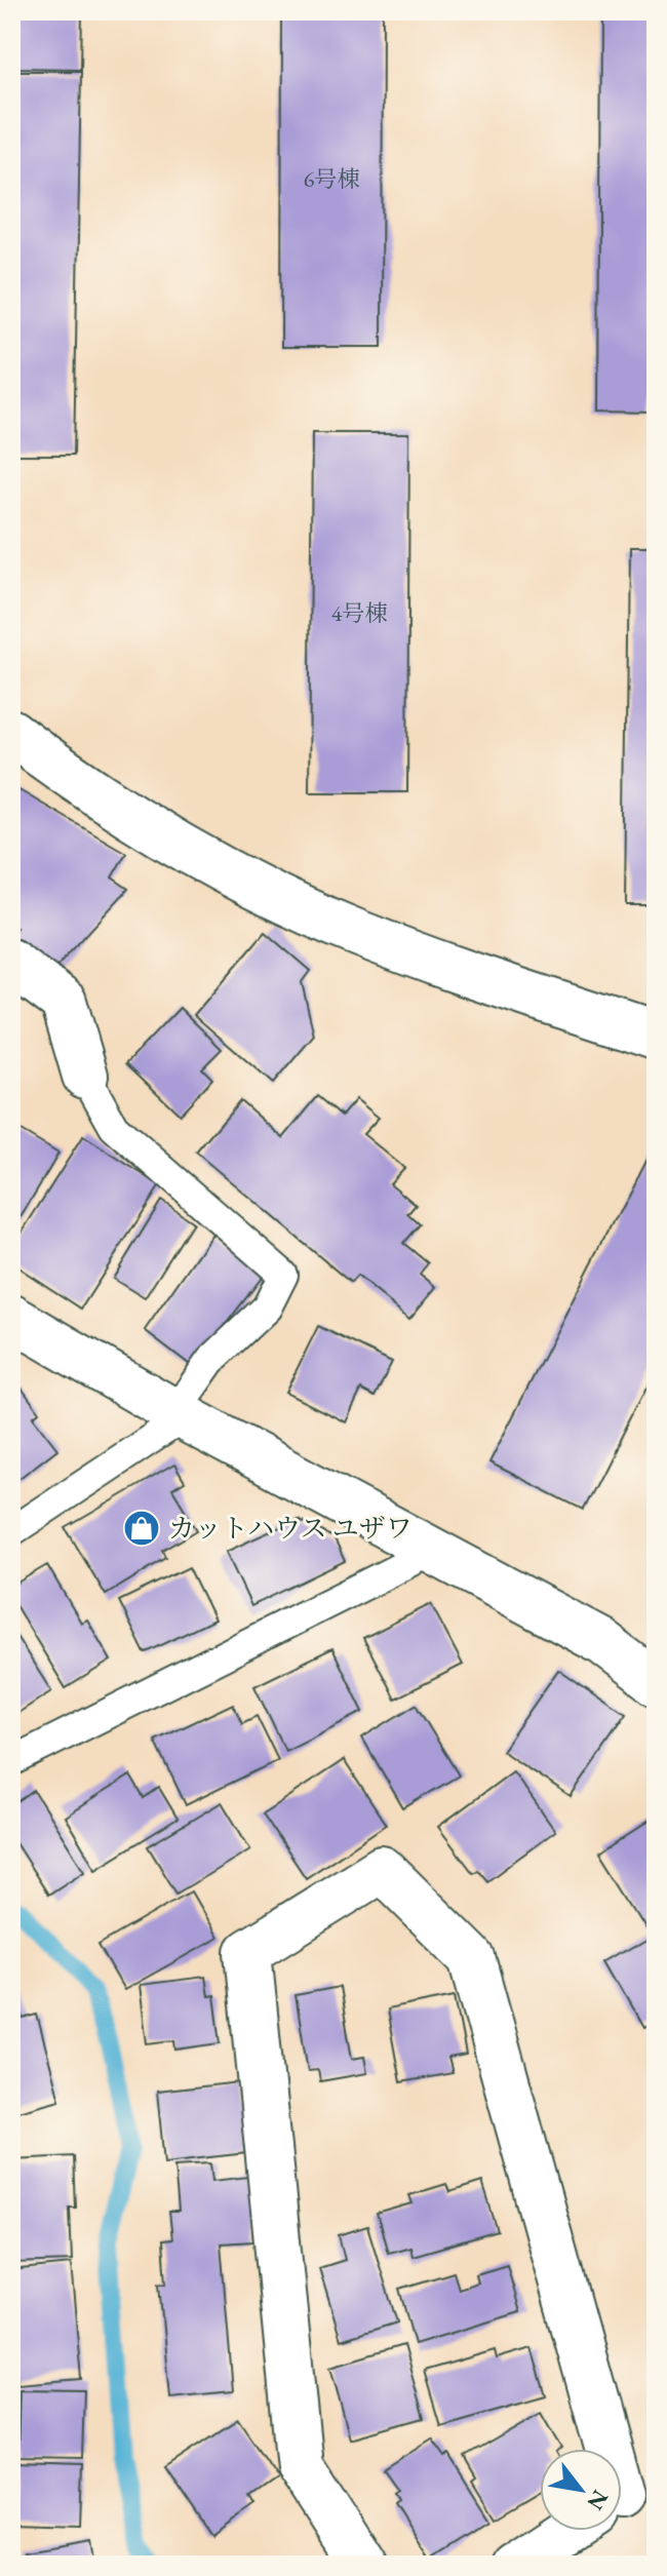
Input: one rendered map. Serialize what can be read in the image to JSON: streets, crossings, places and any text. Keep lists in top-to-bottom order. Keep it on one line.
{"places":{"shop":["カットハウス ユザワ"]},"house_numbers":["6号棟","4号棟"],"north":"bottom right"}
